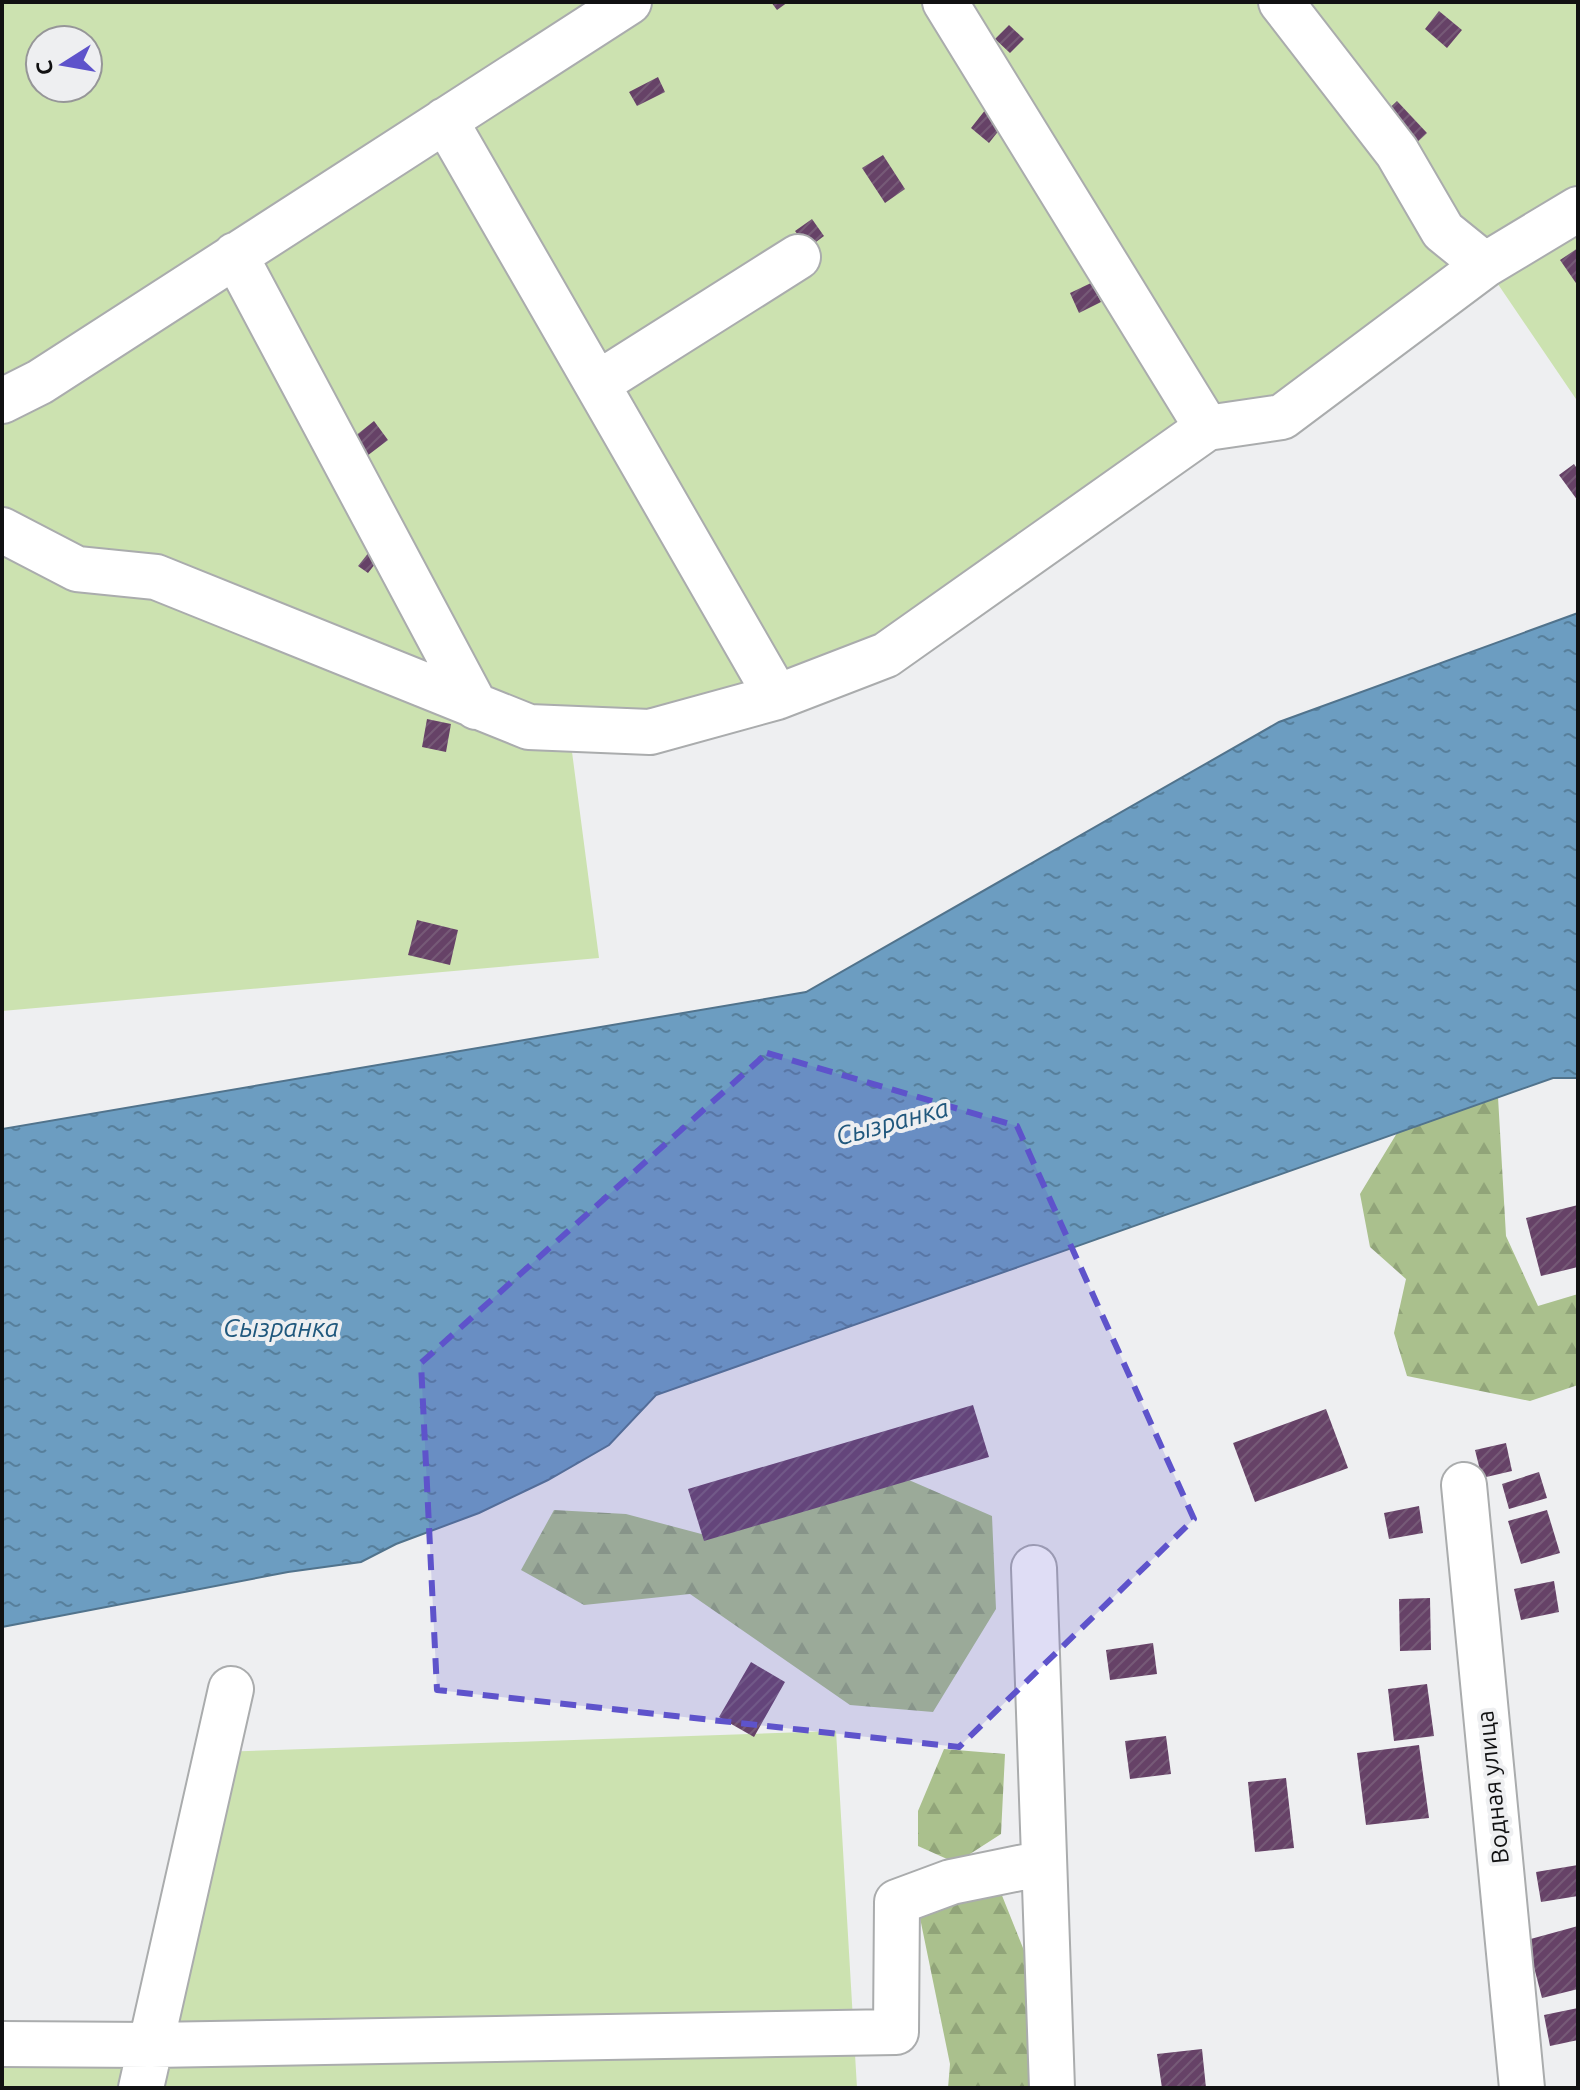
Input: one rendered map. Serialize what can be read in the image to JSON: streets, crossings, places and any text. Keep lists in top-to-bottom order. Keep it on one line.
{"streets":{"street":["Водная улица"]},"water":["Сызранка"],"north":"left"}
